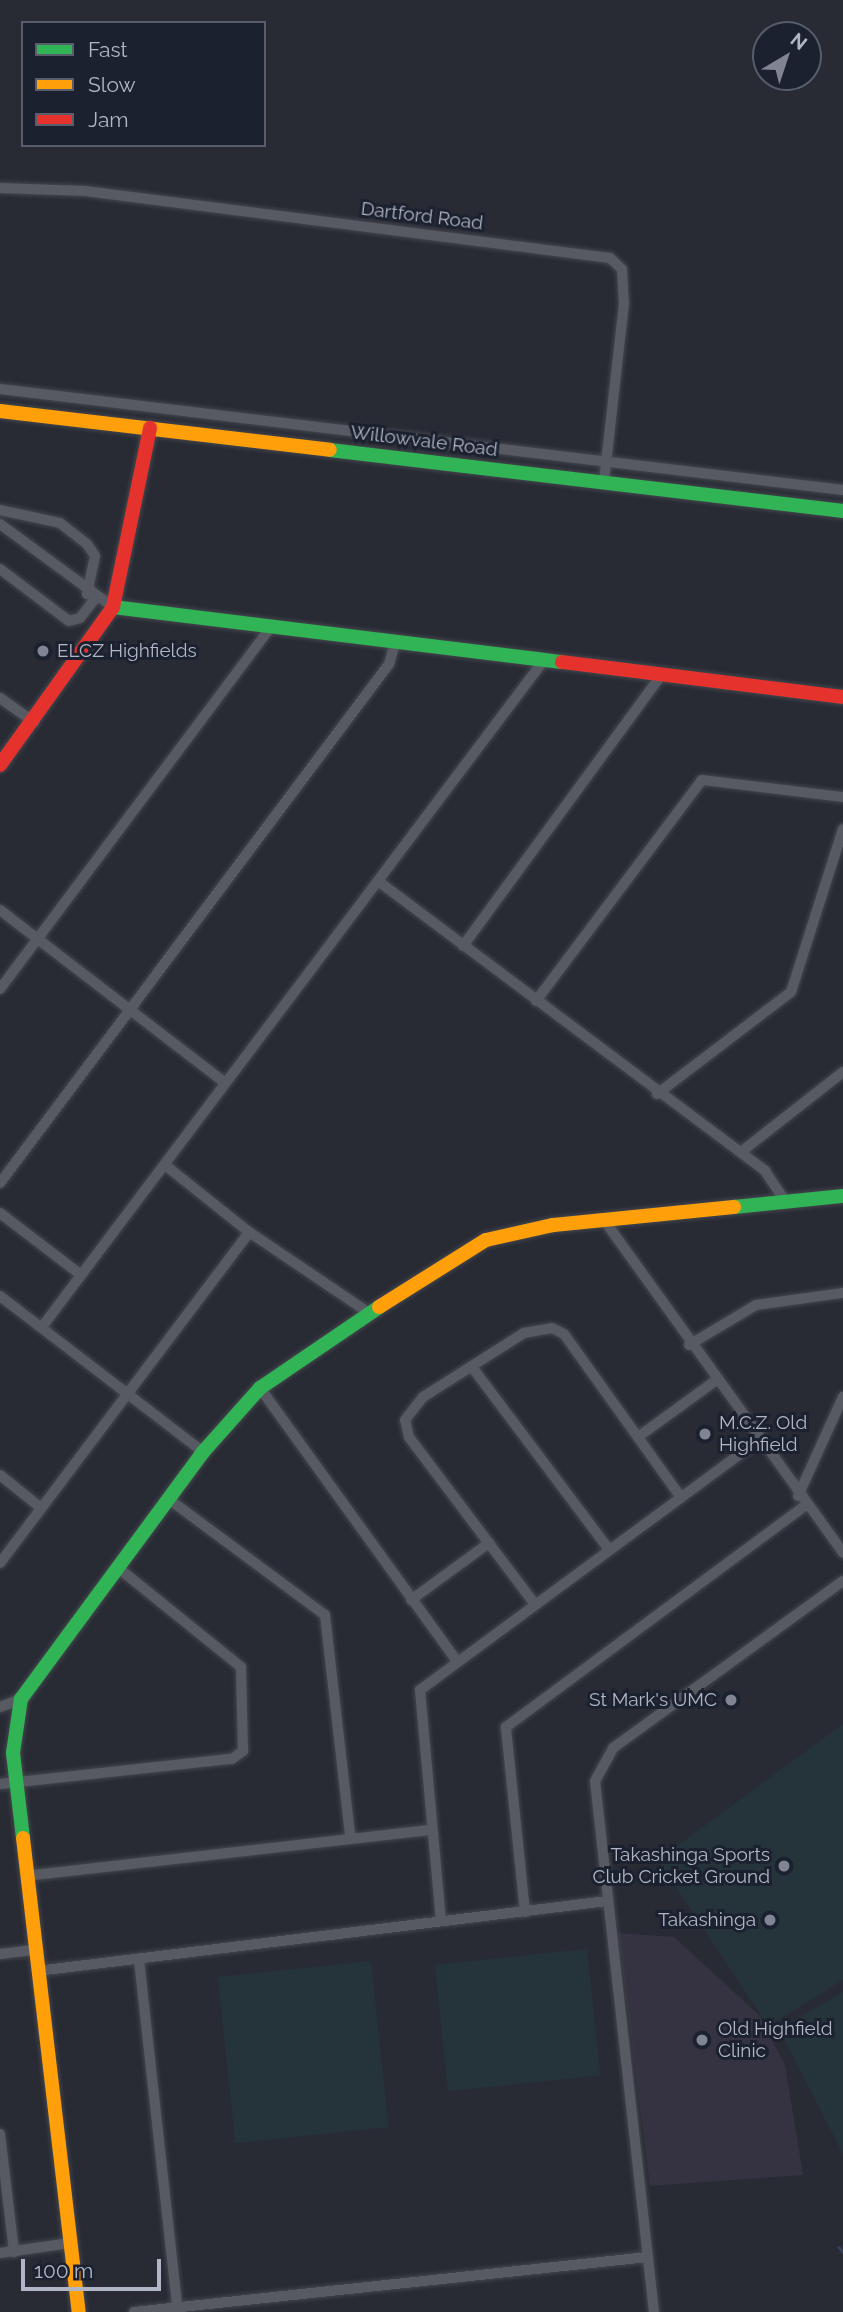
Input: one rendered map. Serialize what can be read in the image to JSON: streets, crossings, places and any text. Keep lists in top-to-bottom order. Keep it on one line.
{"streets":{"street":["Dartford Road","Willowvale Road"]},"crossings":[["Dartford Road","Willowvale Road"]],"places":["ELCZ Highfields","M.C.Z. Old Highfield","St Mark's UMC","Takashinga Sports Club Cricket Ground","Takashinga","Old Highfield Clinic"],"legend":["Fast","Slow","Jam"],"scale_bar":"100 m","north":"top right"}
